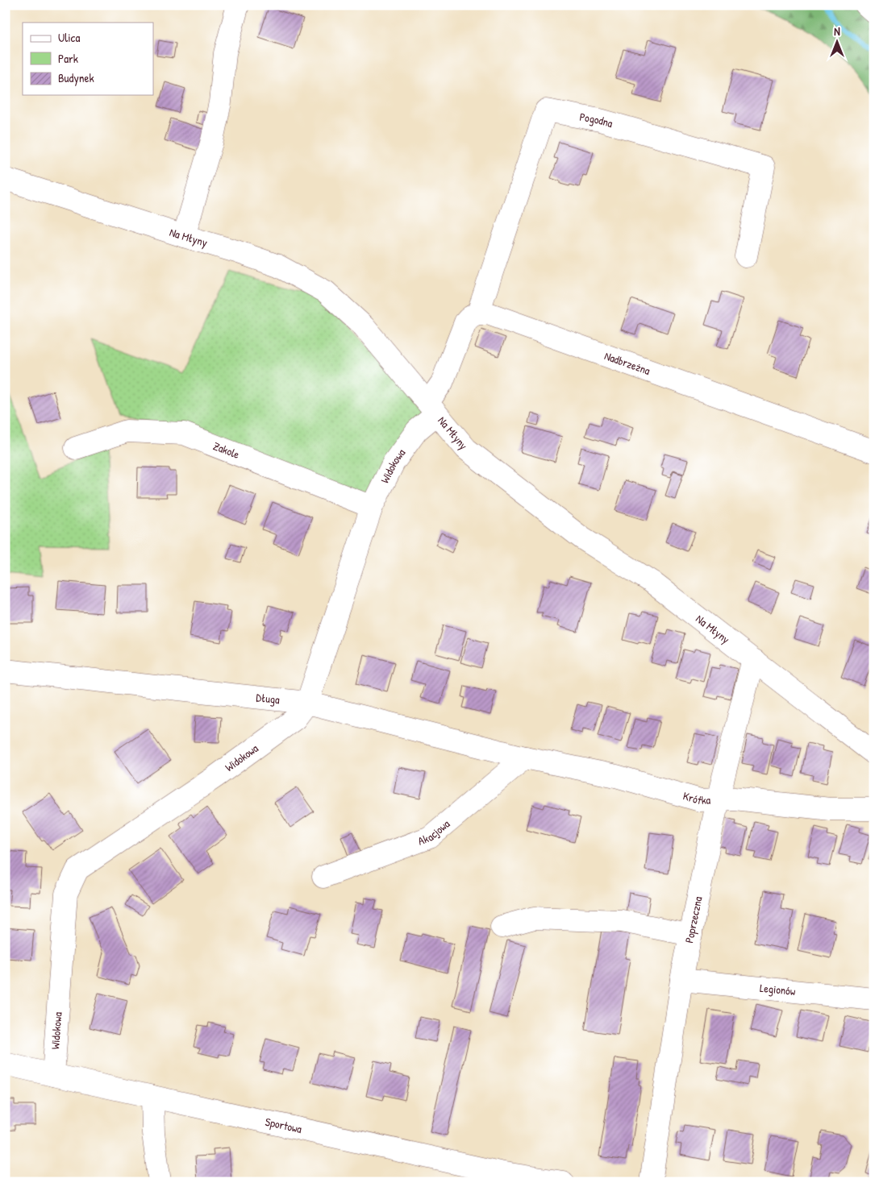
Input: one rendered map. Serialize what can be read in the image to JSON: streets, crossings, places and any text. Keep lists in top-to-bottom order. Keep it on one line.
{"streets":{"street":["Pogodna","Na Młyny","Nadbrzeżna","Zakole","Widokowa","Długa","Krótka","Akacjowa","Poprzeczna","Legionów","Sportowa"]},"crossings":[["Pogodna","Nadbrzeżna"],["Na Młyny","Widokowa"],["Na Młyny","Poprzeczna"],["Zakole","Widokowa"],["Widokowa","Długa"],["Widokowa","Sportowa"],["Długa","Krótka"],["Długa","Akacjowa"],["Krótka","Akacjowa"],["Krótka","Poprzeczna"],["Poprzeczna","Legionów"]],"legend":["Ulica","Park","Budynek"],"north":"top"}
